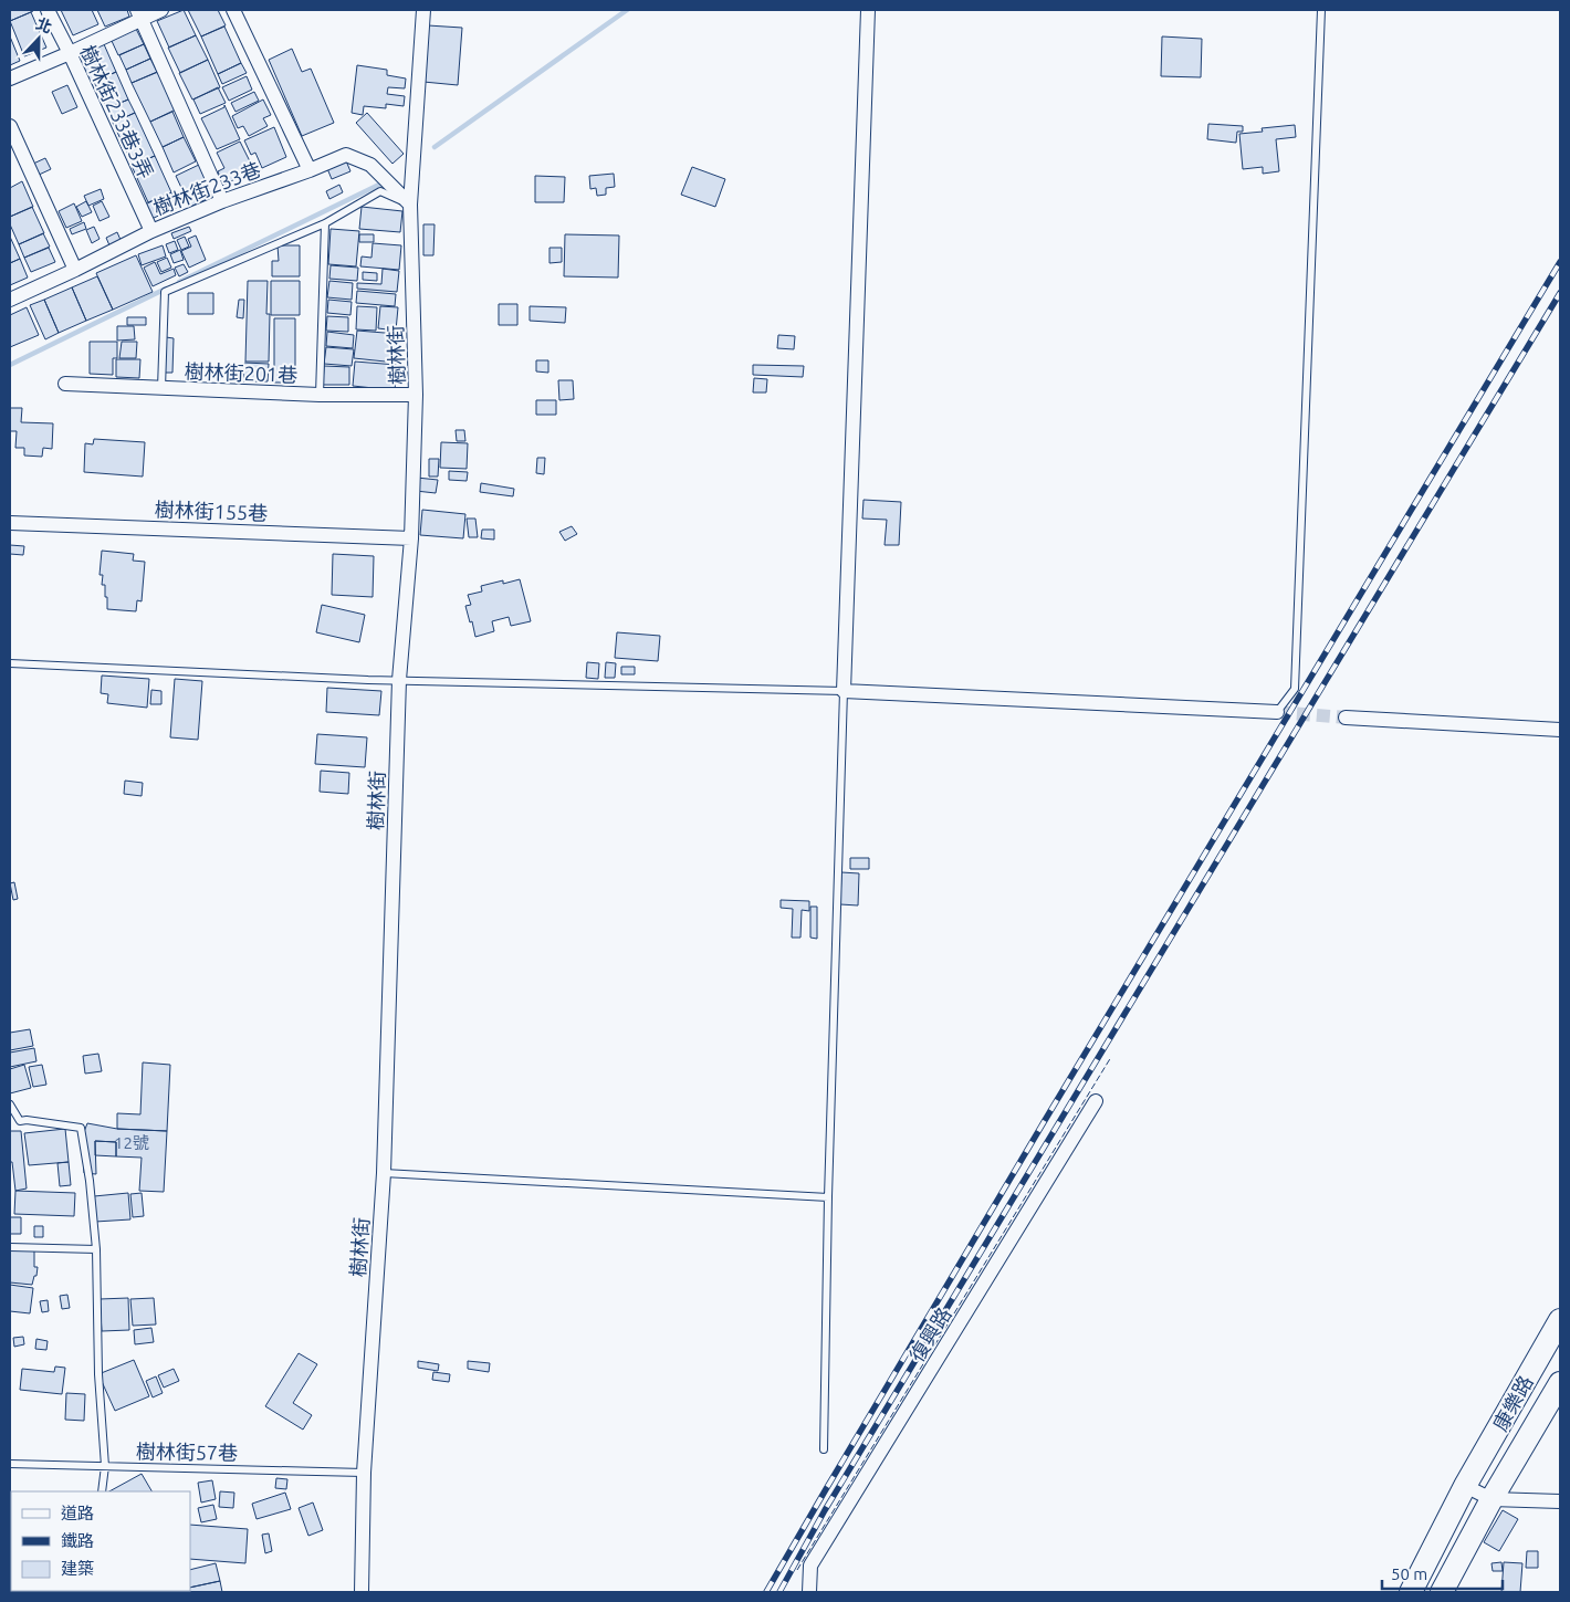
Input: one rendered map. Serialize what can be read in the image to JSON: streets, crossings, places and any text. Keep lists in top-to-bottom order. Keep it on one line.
{"streets":{"main road":["康樂路"],"street":["樹林街233巷3弄","樹林街233巷","樹林街","樹林街201巷","樹林街155巷","復興路"],"lane":["樹林街57巷"]},"crossings":[["樹林街233巷3弄","樹林街233巷"],["樹林街233巷","樹林街"],["樹林街","樹林街201巷"],["樹林街","樹林街155巷"],["樹林街","樹林街57巷"]],"house_numbers":["12號"],"legend":["道路","鐵路","建築"],"scale_bar":"50 m","north":"top"}
